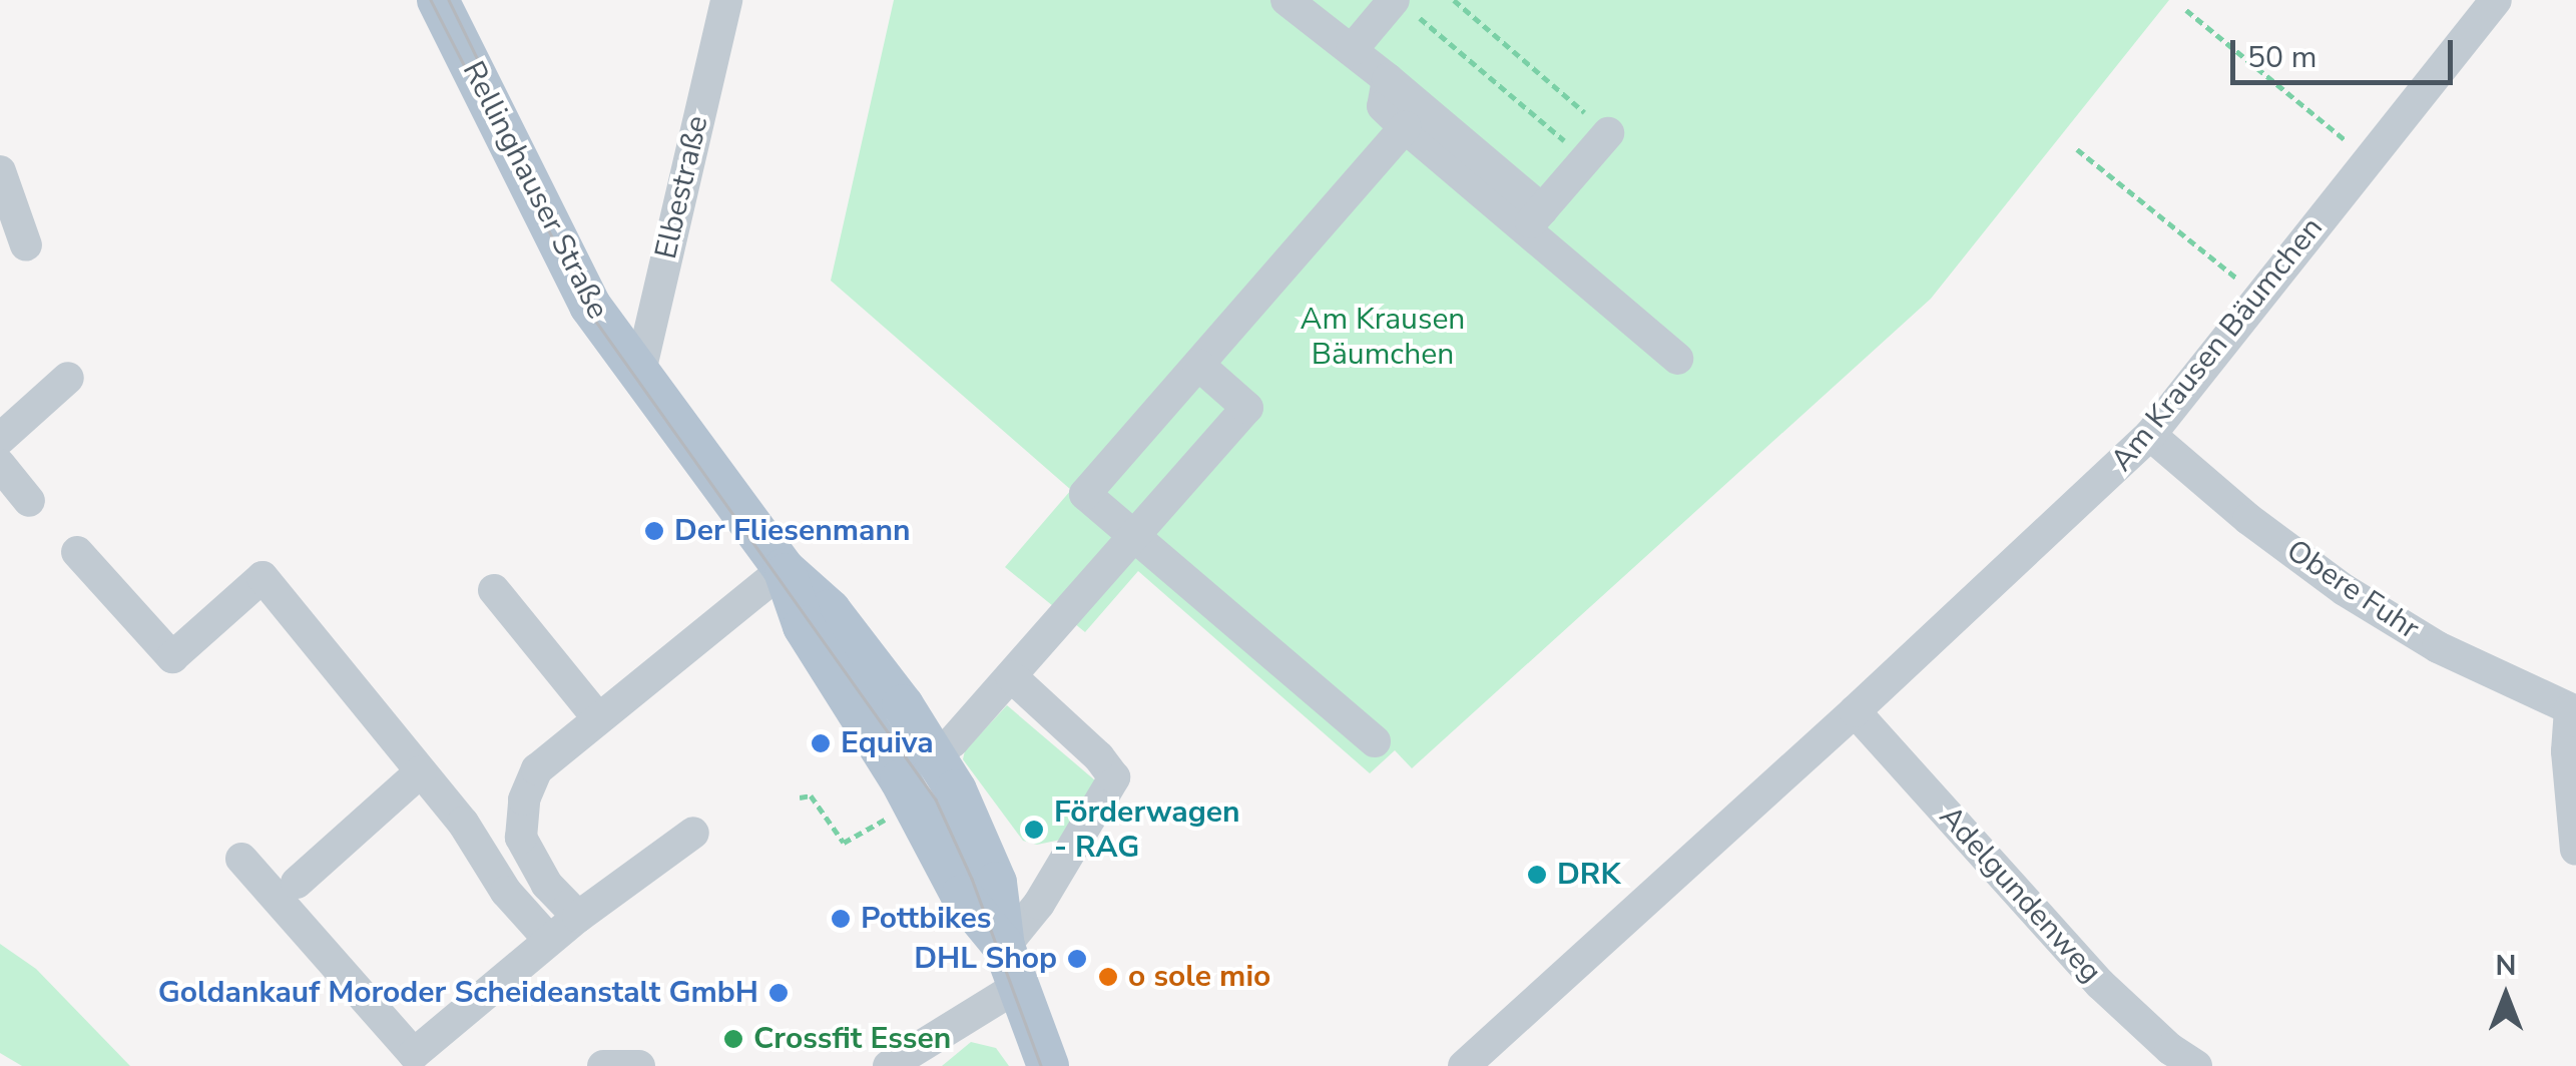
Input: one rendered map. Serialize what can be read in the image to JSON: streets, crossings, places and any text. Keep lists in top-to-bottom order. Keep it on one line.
{"streets":{"main road":["Rellinghauser Straße"],"street":["Elbestraße","Am Krausen Bäumchen","Obere Fuhr","Adelgundenweg"]},"crossings":[["Elbestraße","Rellinghauser Straße"],["Am Krausen Bäumchen","Obere Fuhr"],["Am Krausen Bäumchen","Adelgundenweg"]],"parks":["Am Krausen Bäumchen"],"places":["Der Fliesenmann","Equiva","Förderwagen - RAG","DRK","Pottbikes","DHL Shop","o sole mio","Goldankauf Moroder Scheideanstalt GmbH","Crossfit Essen"],"scale_bar":"50 m","north":"top"}
